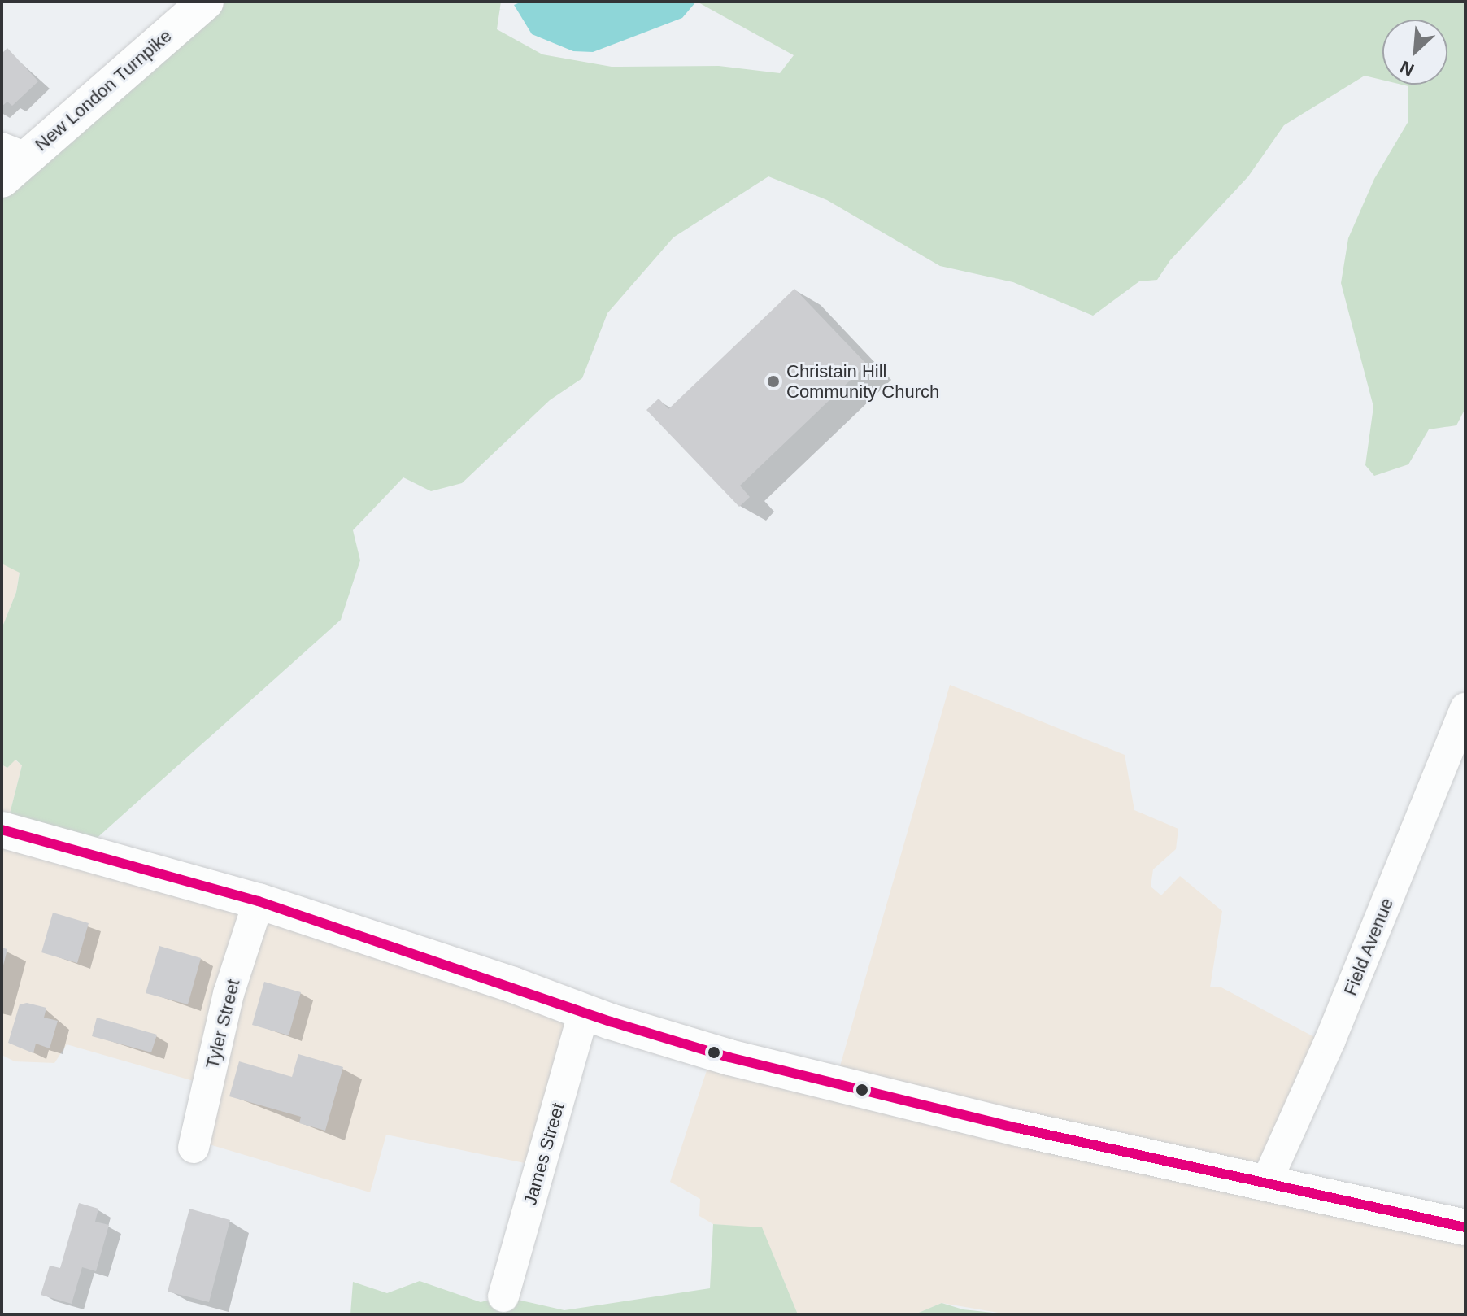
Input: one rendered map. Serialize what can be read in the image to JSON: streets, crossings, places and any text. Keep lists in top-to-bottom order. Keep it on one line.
{"streets":{"main road":["New London Turnpike"],"street":["Field Avenue","Tyler Street","James Street"]},"places":["Christain Hill Community Church"],"north":"bottom left"}
